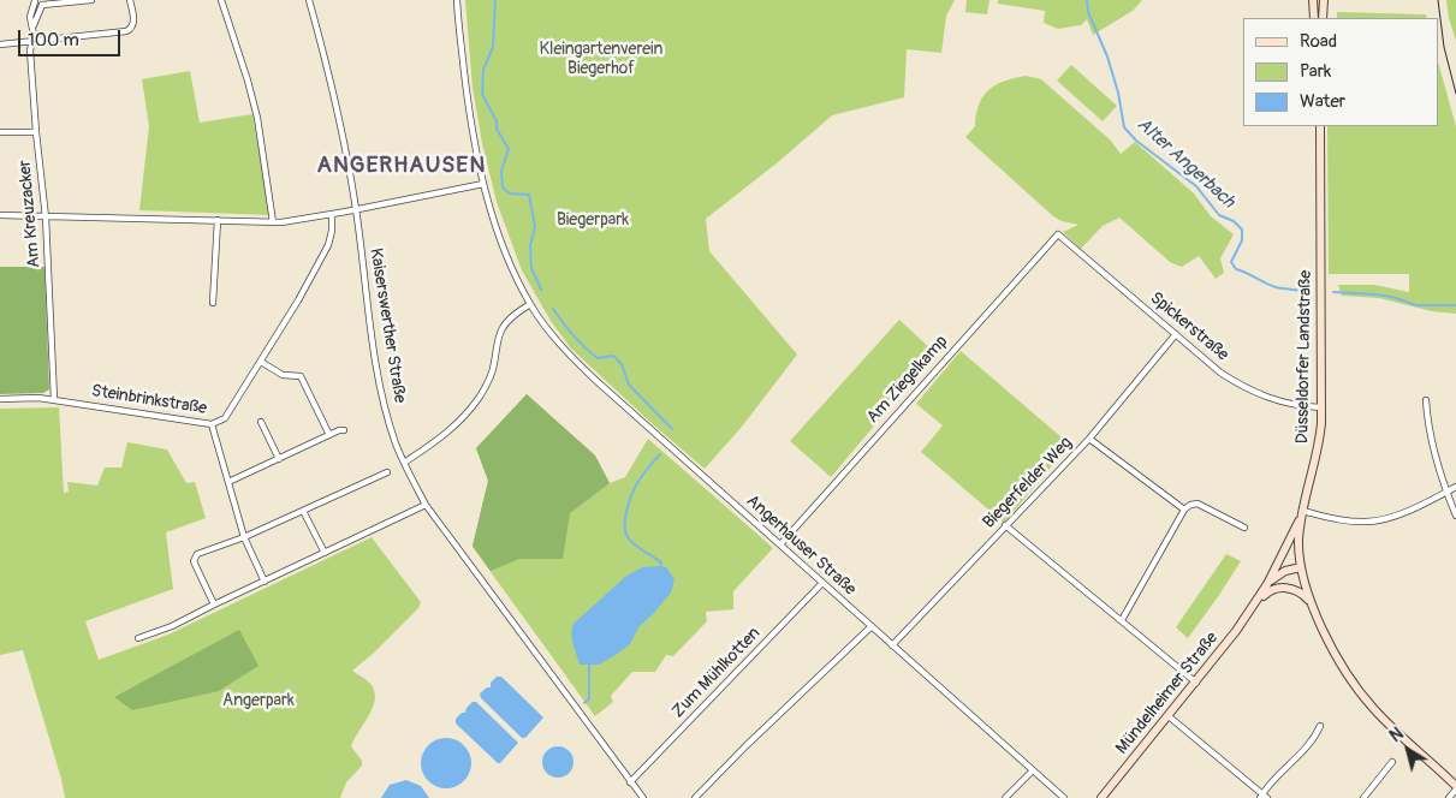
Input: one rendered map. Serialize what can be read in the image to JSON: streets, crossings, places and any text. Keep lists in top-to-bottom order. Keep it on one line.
{"streets":{"main road":["Düsseldorfer Landstraße","Mündelheimer Straße"],"street":["Am Kreuzacker","Kaiserswerther Straße","Spickerstraße","Am Ziegelkamp","Steinbrinkstraße","Biegerfelder Weg","Angerhauser Straße","Zum Mühlkotten"]},"crossings":[["Am Kreuzacker","Steinbrinkstraße"],["Kaiserswerther Straße","Zum Mühlkotten"],["Spickerstraße","Düsseldorfer Landstraße"],["Spickerstraße","Am Ziegelkamp"],["Spickerstraße","Biegerfelder Weg"],["Düsseldorfer Landstraße","Mündelheimer Straße"],["Am Ziegelkamp","Angerhauser Straße"],["Biegerfelder Weg","Angerhauser Straße"],["Angerhauser Straße","Zum Mühlkotten"]],"districts":["ANGERHAUSEN"],"water":["Alter Angerbach"],"parks":["Kleingartenverein Biegerhof","Biegerpark","Angerpark"],"legend":["Road","Park","Water"],"scale_bar":"100 m","north":"top left"}
